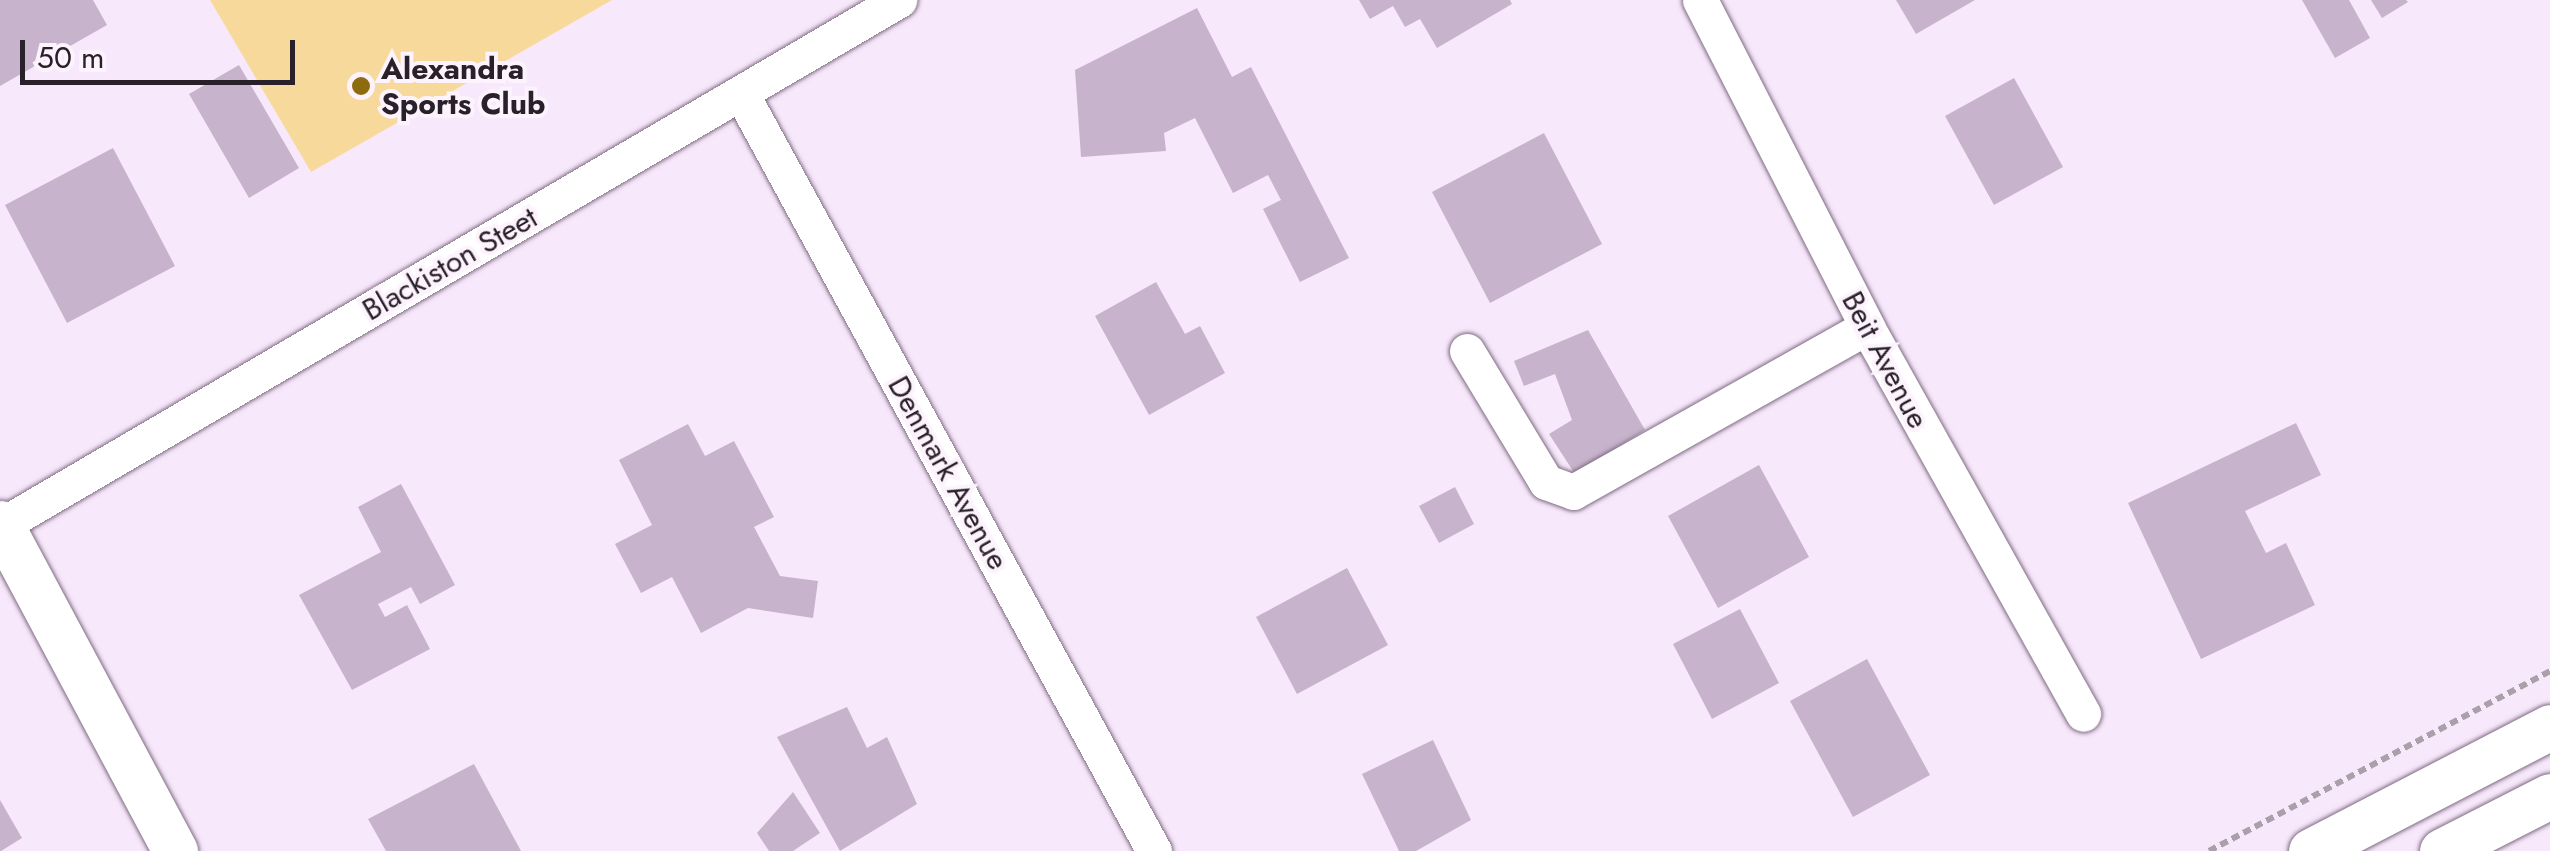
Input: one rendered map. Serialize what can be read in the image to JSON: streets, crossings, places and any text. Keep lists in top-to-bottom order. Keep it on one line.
{"streets":{"street":["Blackiston Steet","Beit Avenue","Denmark Avenue"]},"crossings":[["Blackiston Steet","Denmark Avenue"]],"places":["Alexandra Sports Club"],"scale_bar":"50 m"}
